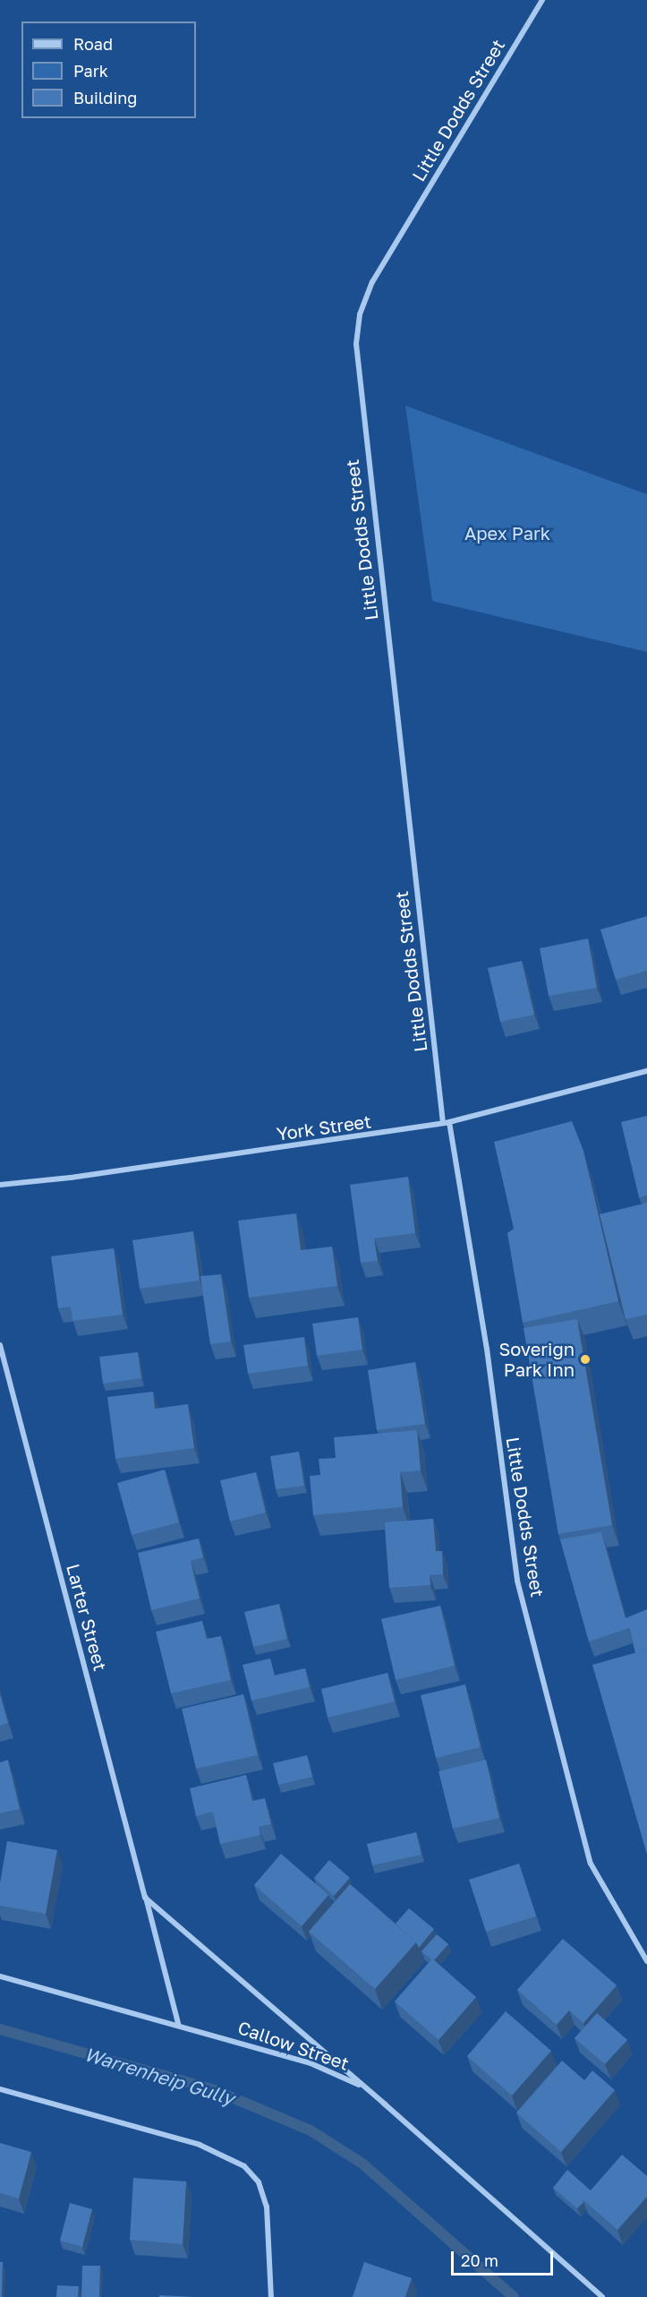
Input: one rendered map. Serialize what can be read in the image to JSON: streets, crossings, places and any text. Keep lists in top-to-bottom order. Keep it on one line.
{"streets":{"street":["Little Dodds Street","York Street","Larter Street","Callow Street"]},"crossings":[["Little Dodds Street","York Street"],["Larter Street","Callow Street"]],"water":["Warrenheip Gully"],"parks":["Apex Park"],"places":["Soverign Park Inn"],"legend":["Road","Park","Building"],"scale_bar":"20 m"}
